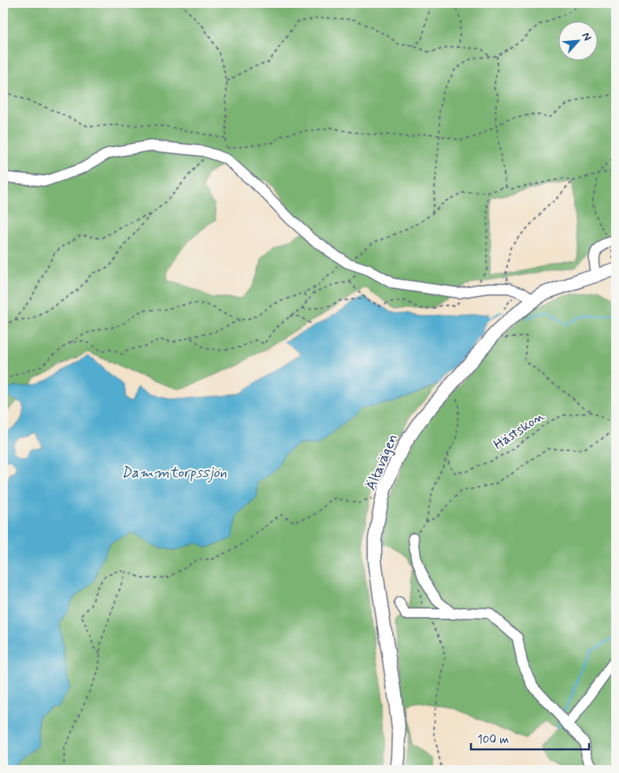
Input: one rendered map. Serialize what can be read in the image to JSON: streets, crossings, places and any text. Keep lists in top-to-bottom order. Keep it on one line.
{"streets":{"main road":["Ältavägen"],"path":["Hästskon"]},"water":["Dammtorpssjön"],"scale_bar":"100 m","north":"top right"}
